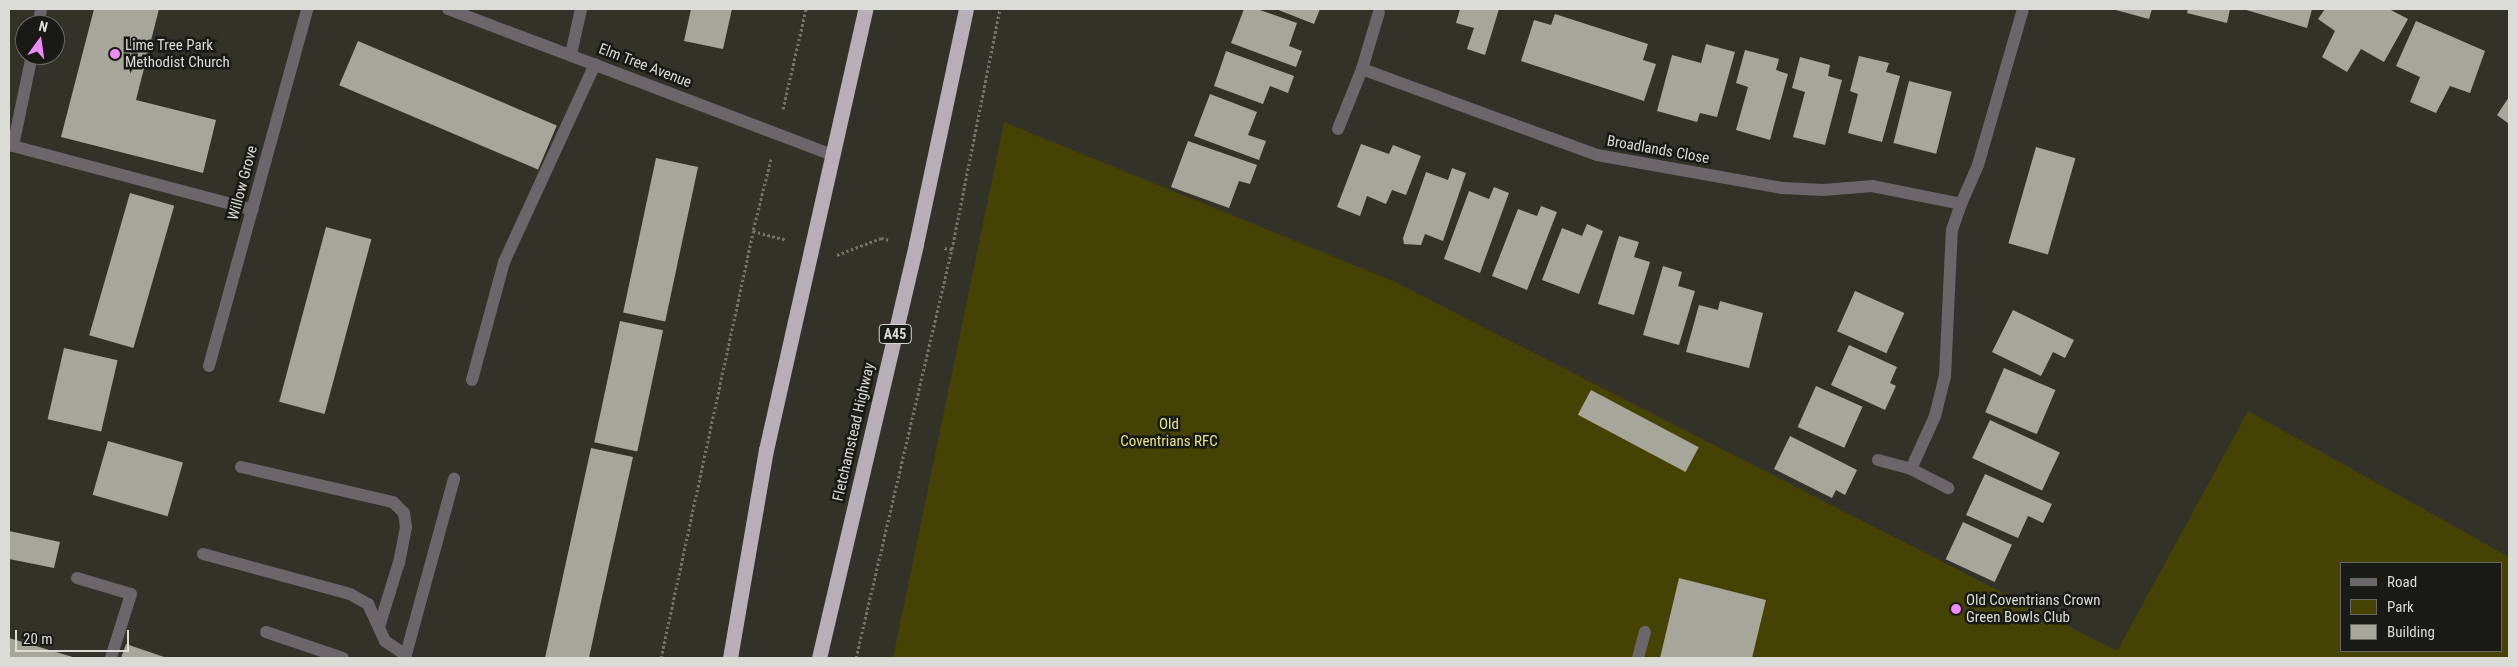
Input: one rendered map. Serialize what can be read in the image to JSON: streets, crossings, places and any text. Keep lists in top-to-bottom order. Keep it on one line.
{"streets":{"highway":["A45","Fletchamstead Highway"],"street":["Elm Tree Avenue","Broadlands Close","Willow Grove"]},"parks":["Old Coventrians RFC"],"places":["Lime Tree Park Methodist Church","Old Coventrians Crown Green Bowls Club"],"legend":["Road","Park","Building"],"scale_bar":"20 m","north":"top"}
